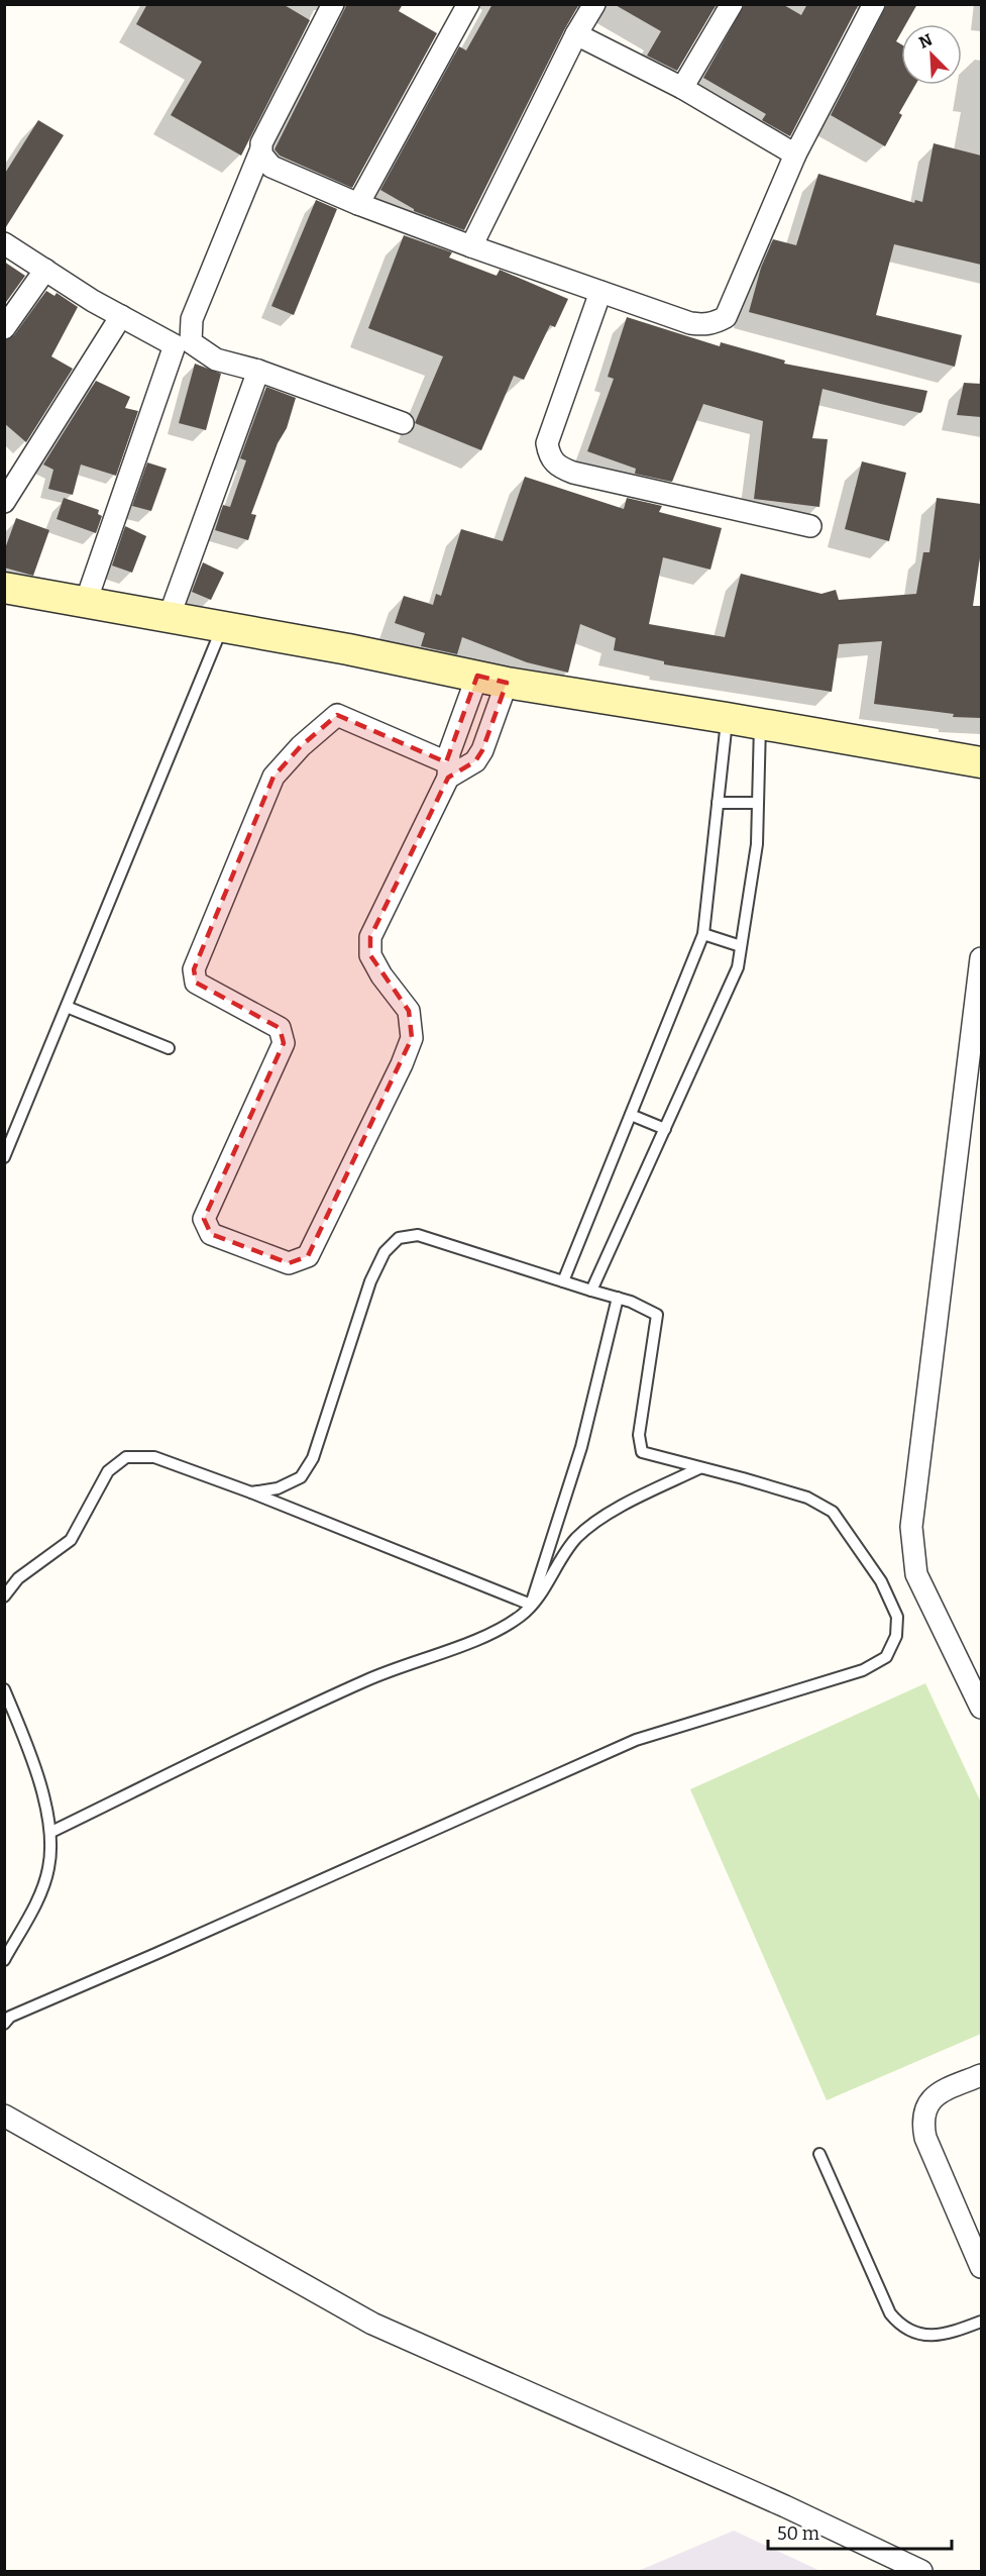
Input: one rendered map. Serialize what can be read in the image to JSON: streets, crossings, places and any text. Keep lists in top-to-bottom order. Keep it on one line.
{"scale_bar":"50 m","north":"top left"}
